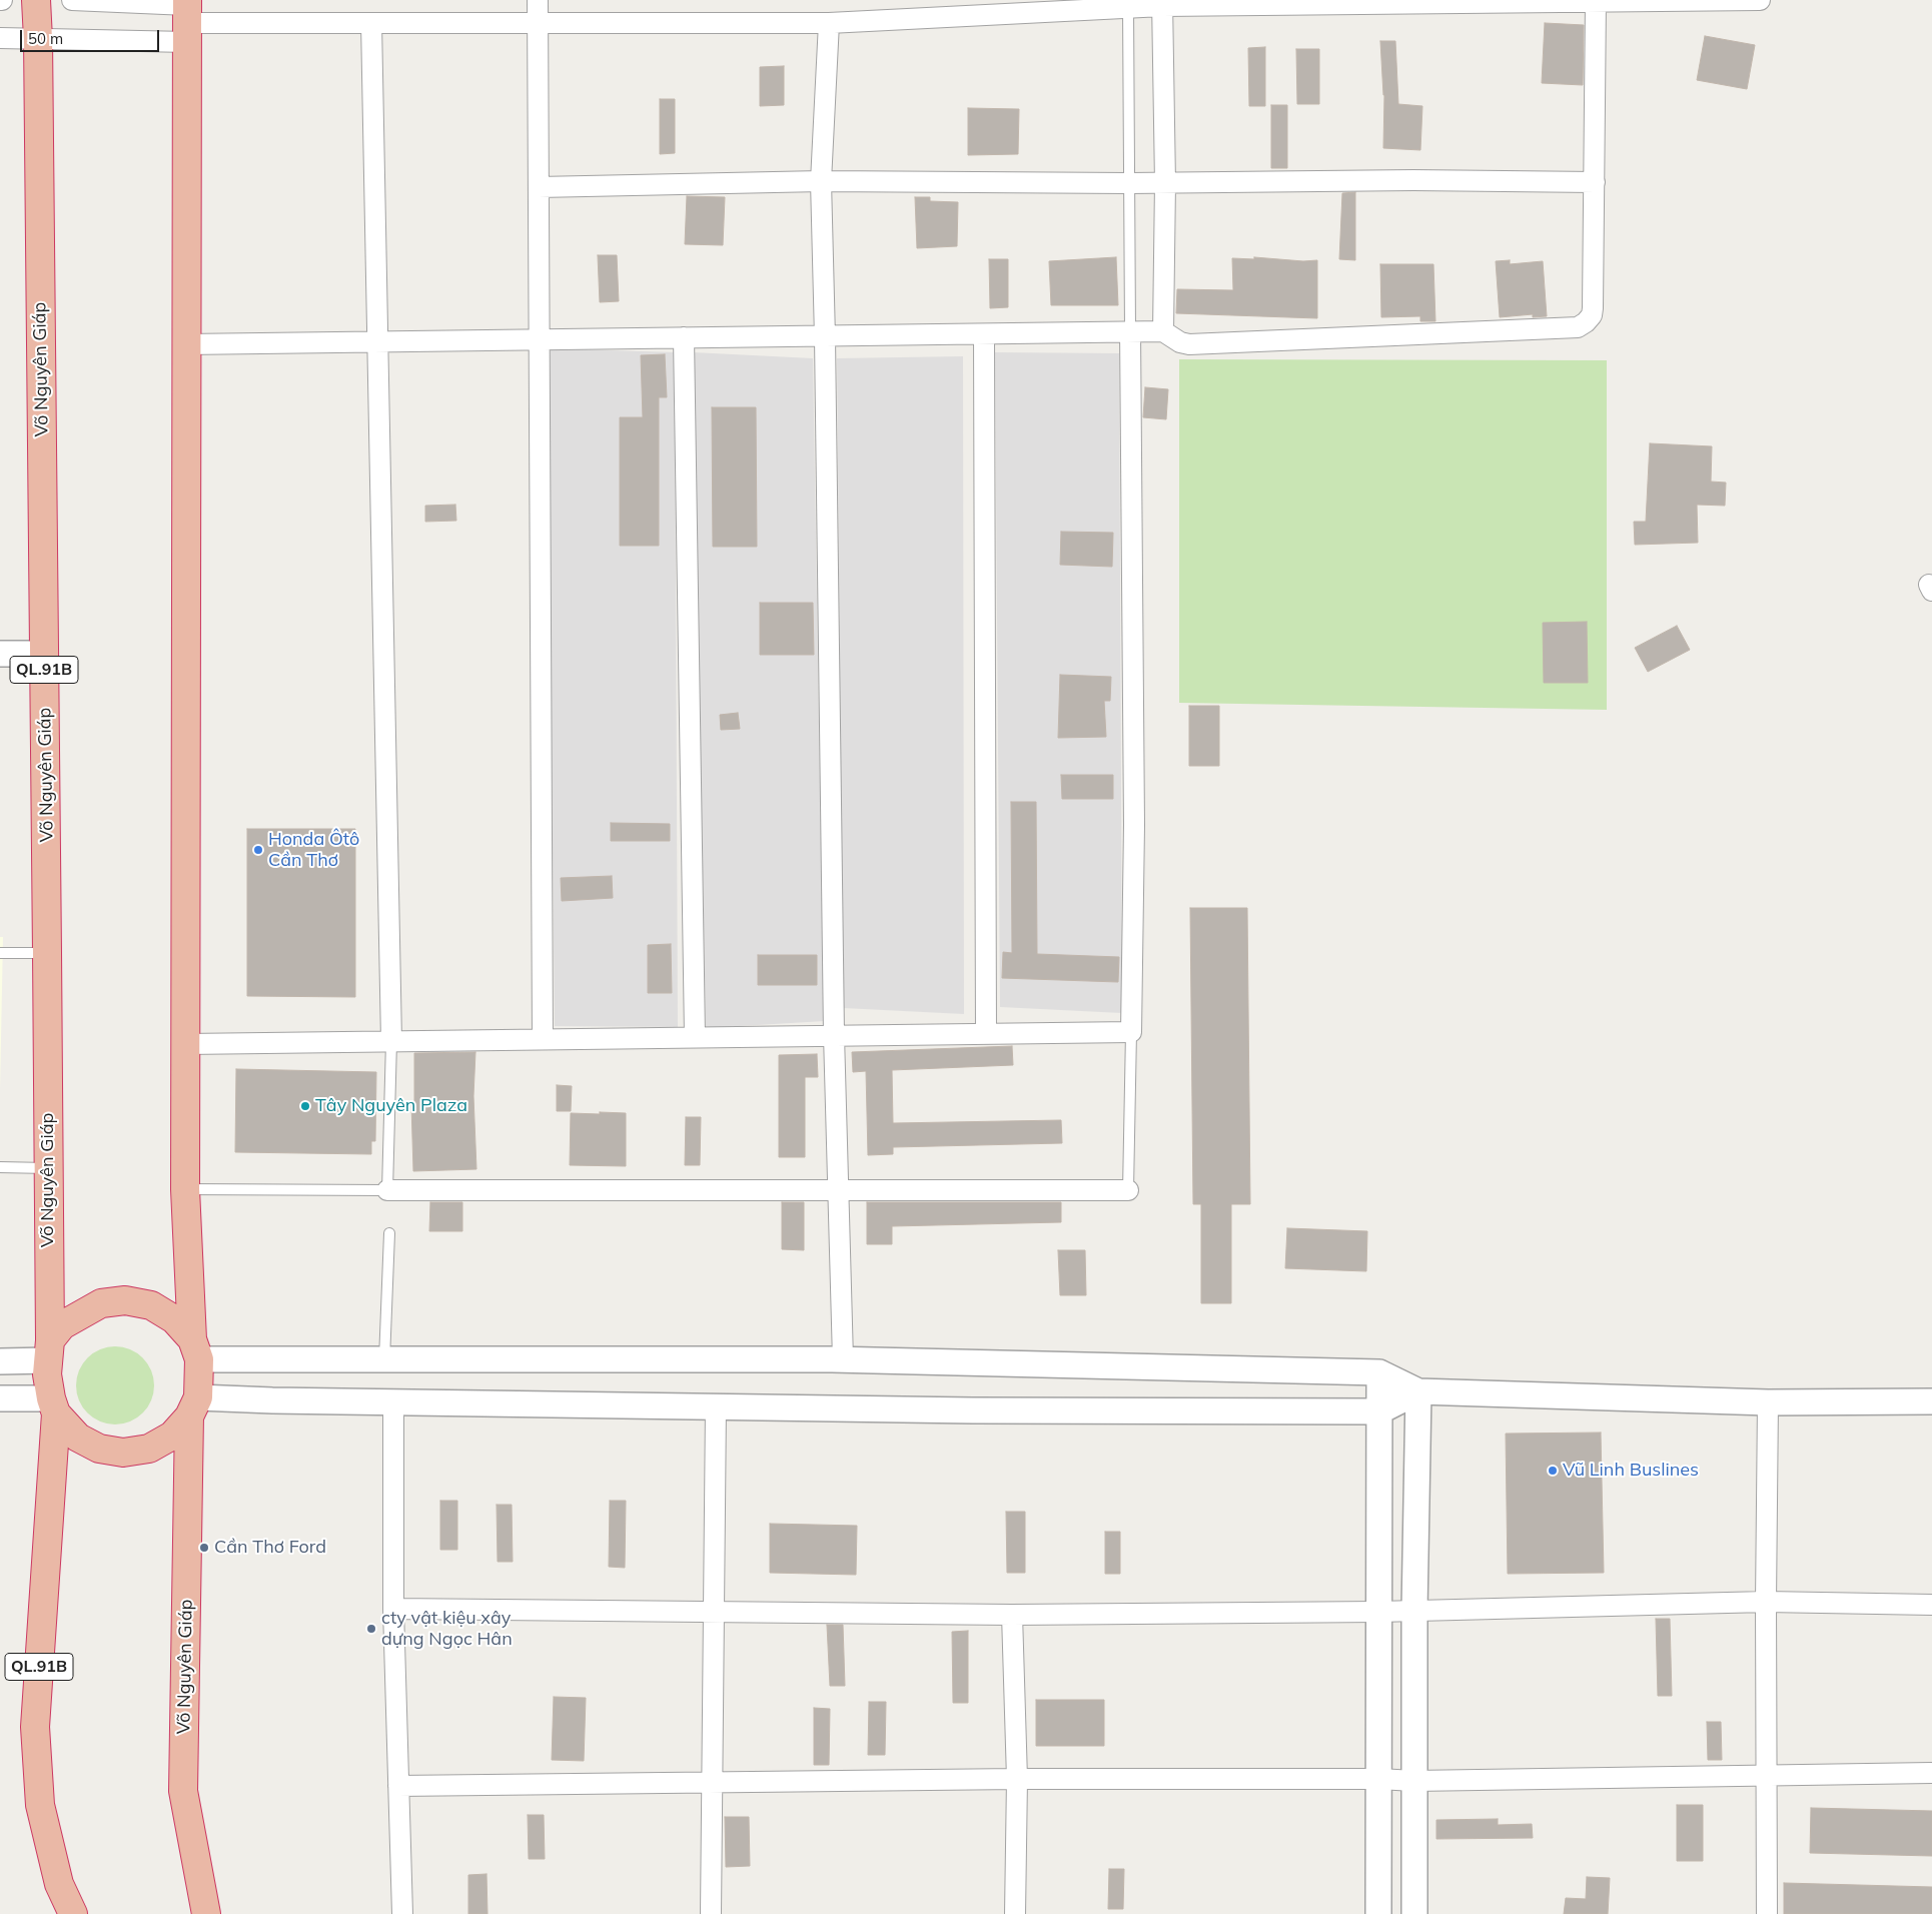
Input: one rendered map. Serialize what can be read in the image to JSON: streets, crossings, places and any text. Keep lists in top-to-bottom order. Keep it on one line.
{"streets":{"highway":["Võ Nguyên Giáp","QL.91B"]},"crossings":[["Võ Nguyên Giáp","QL.91B"]],"places":["Honda Ôtô Cần Thơ","Tây Nguyên Plaza","Vũ Linh Buslines","Cần Thơ Ford","cty vật kiệu xây dựng Ngọc Hân"],"scale_bar":"50 m"}
